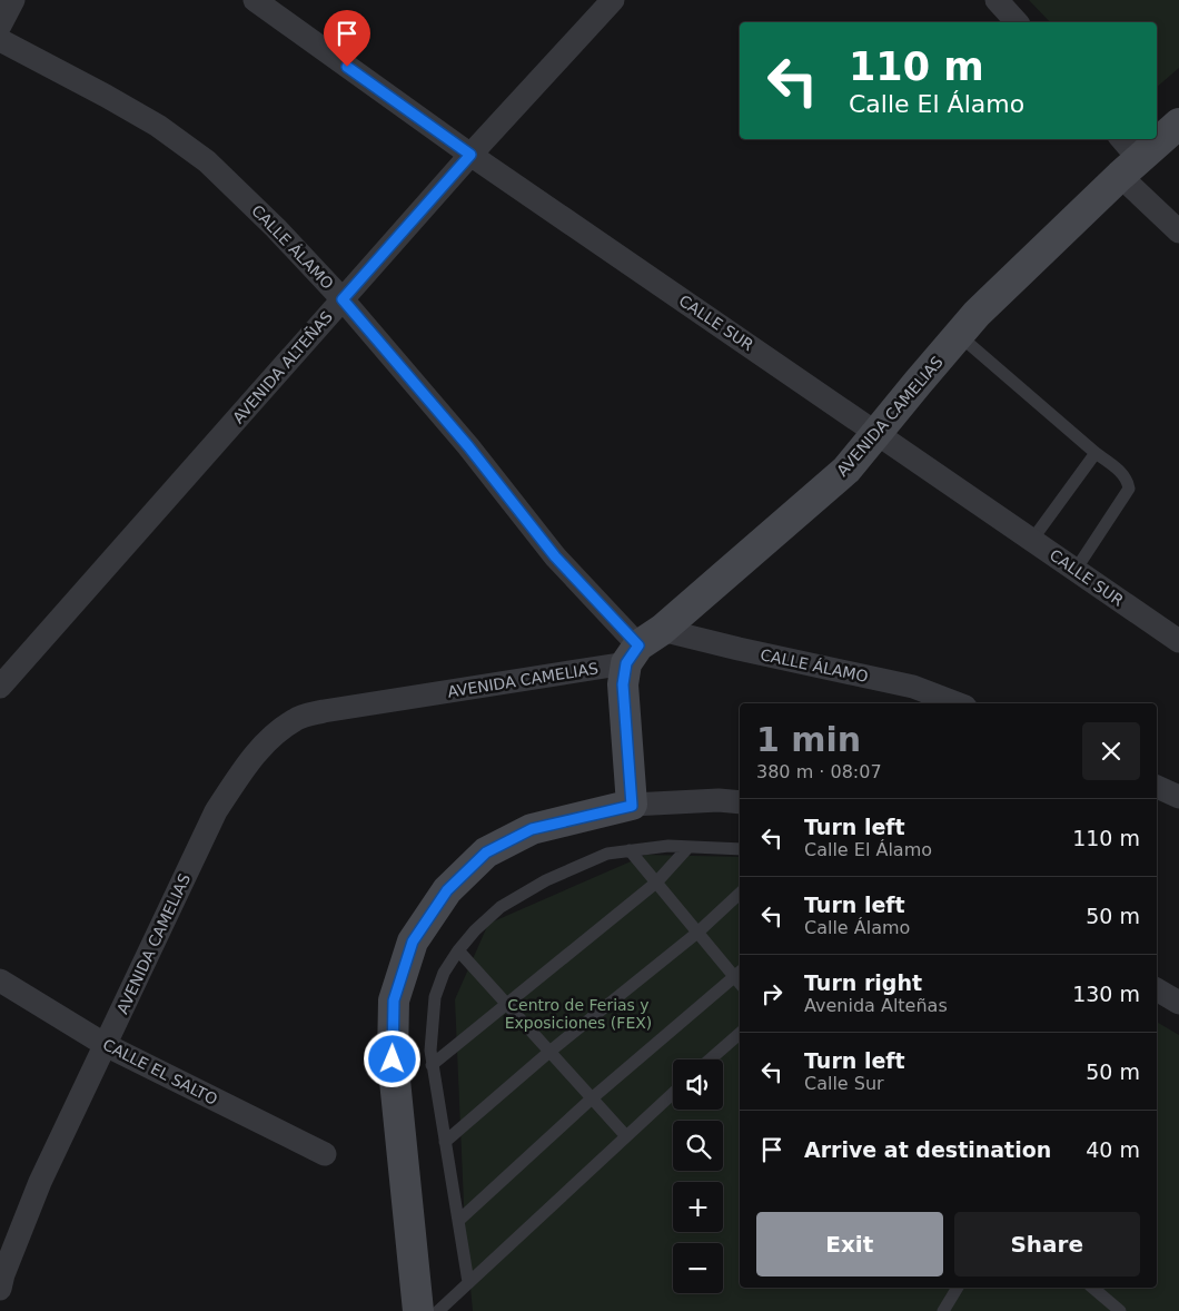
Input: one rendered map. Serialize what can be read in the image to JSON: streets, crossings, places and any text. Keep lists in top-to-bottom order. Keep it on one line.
{"streets":{"street":["CALLE ÁLAMO","CALLE SUR","AVENIDA ALTEÑAS","AVENIDA CAMELIAS","CALLE EL SALTO"]},"crossings":[["CALLE ÁLAMO","AVENIDA ALTEÑAS"],["CALLE ÁLAMO","AVENIDA CAMELIAS"],["CALLE SUR","AVENIDA ALTEÑAS"],["CALLE SUR","AVENIDA CAMELIAS"],["AVENIDA CAMELIAS","CALLE EL SALTO"]],"parks":["Centro de Ferias y Exposiciones (FEX)"],"page":{"turn":["110 m","Calle El Álamo"],"heading":["1 min","380 m · 08:07"],"list":[{"name":"Turn left","note":"Calle El Álamo","value":"110 m"},{"name":"Turn left","note":"Calle Álamo","value":"50 m"},{"name":"Turn right","note":"Avenida Alteñas","value":"130 m"},{"name":"Turn left","note":"Calle Sur","value":"50 m"},{"name":"Arrive at destination","value":"40 m"}],"map_buttons":["+","−"],"buttons":["Exit","Share"]}}
